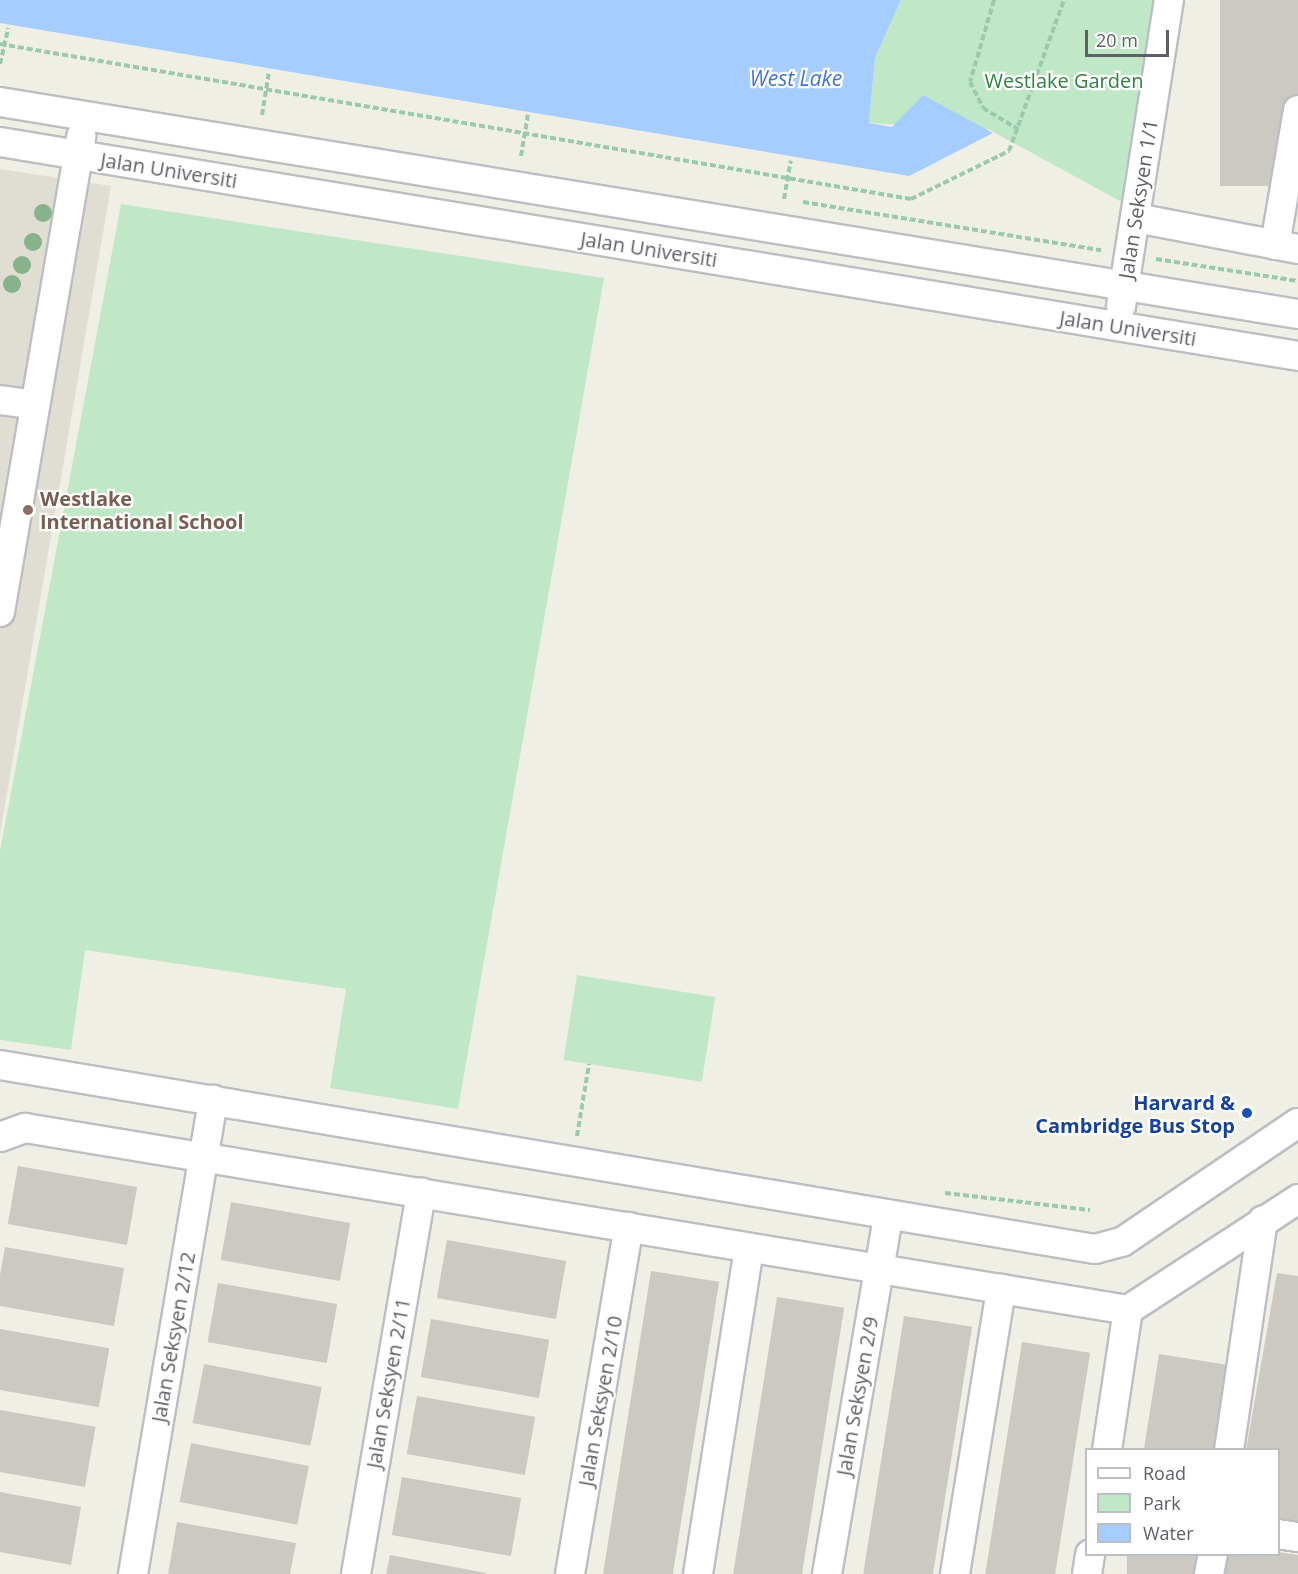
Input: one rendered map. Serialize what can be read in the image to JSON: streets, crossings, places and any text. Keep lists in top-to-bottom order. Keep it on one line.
{"streets":{"street":["Jalan Universiti","Jalan Seksyen 1/1","Jalan Seksyen 2/12","Jalan Seksyen 2/11","Jalan Seksyen 2/9","Jalan Seksyen 2/10"]},"crossings":[["Jalan Universiti","Jalan Seksyen 1/1"]],"water":["West Lake"],"parks":["Westlake Garden"],"places":["Westlake International School","Harvard & Cambridge Bus Stop"],"legend":["Road","Park","Water"],"scale_bar":"20 m"}
